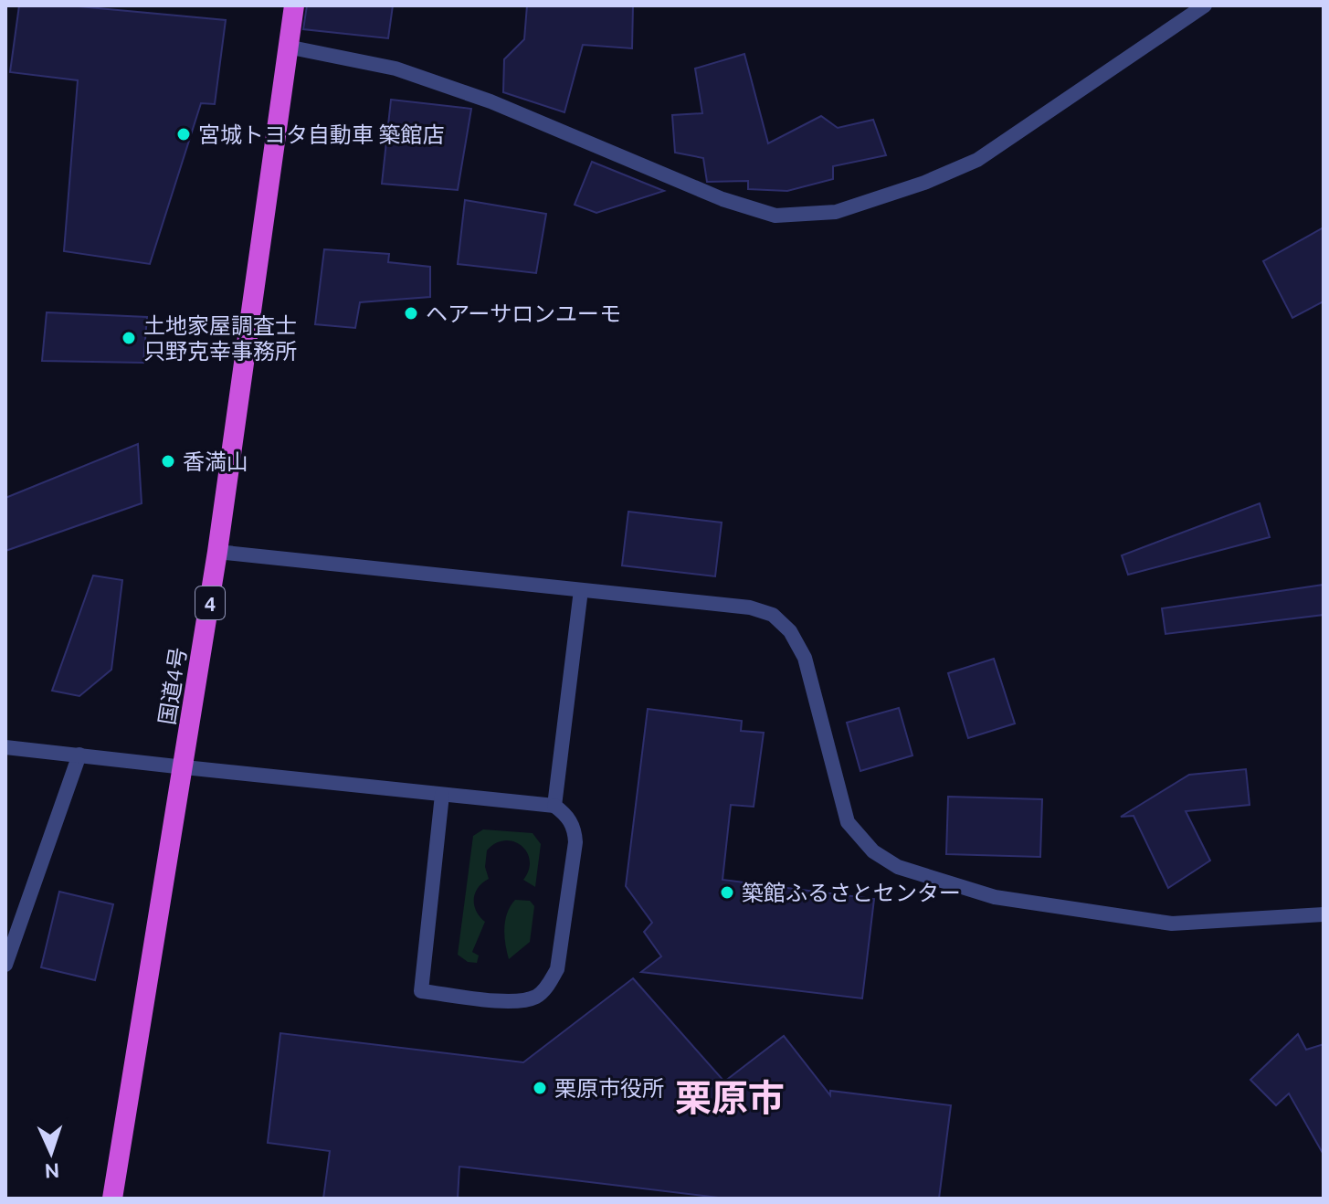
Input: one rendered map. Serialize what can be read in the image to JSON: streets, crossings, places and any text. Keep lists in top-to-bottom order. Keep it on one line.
{"streets":{"highway":["4","国道4号"]},"districts":["栗原市"],"places":["宮城トヨタ自動車 築館店","ヘアーサロンユーモ","土地家屋調査士 只野克幸事務所","香満山","築館ふるさとセンター","栗原市役所"],"north":"bottom"}
